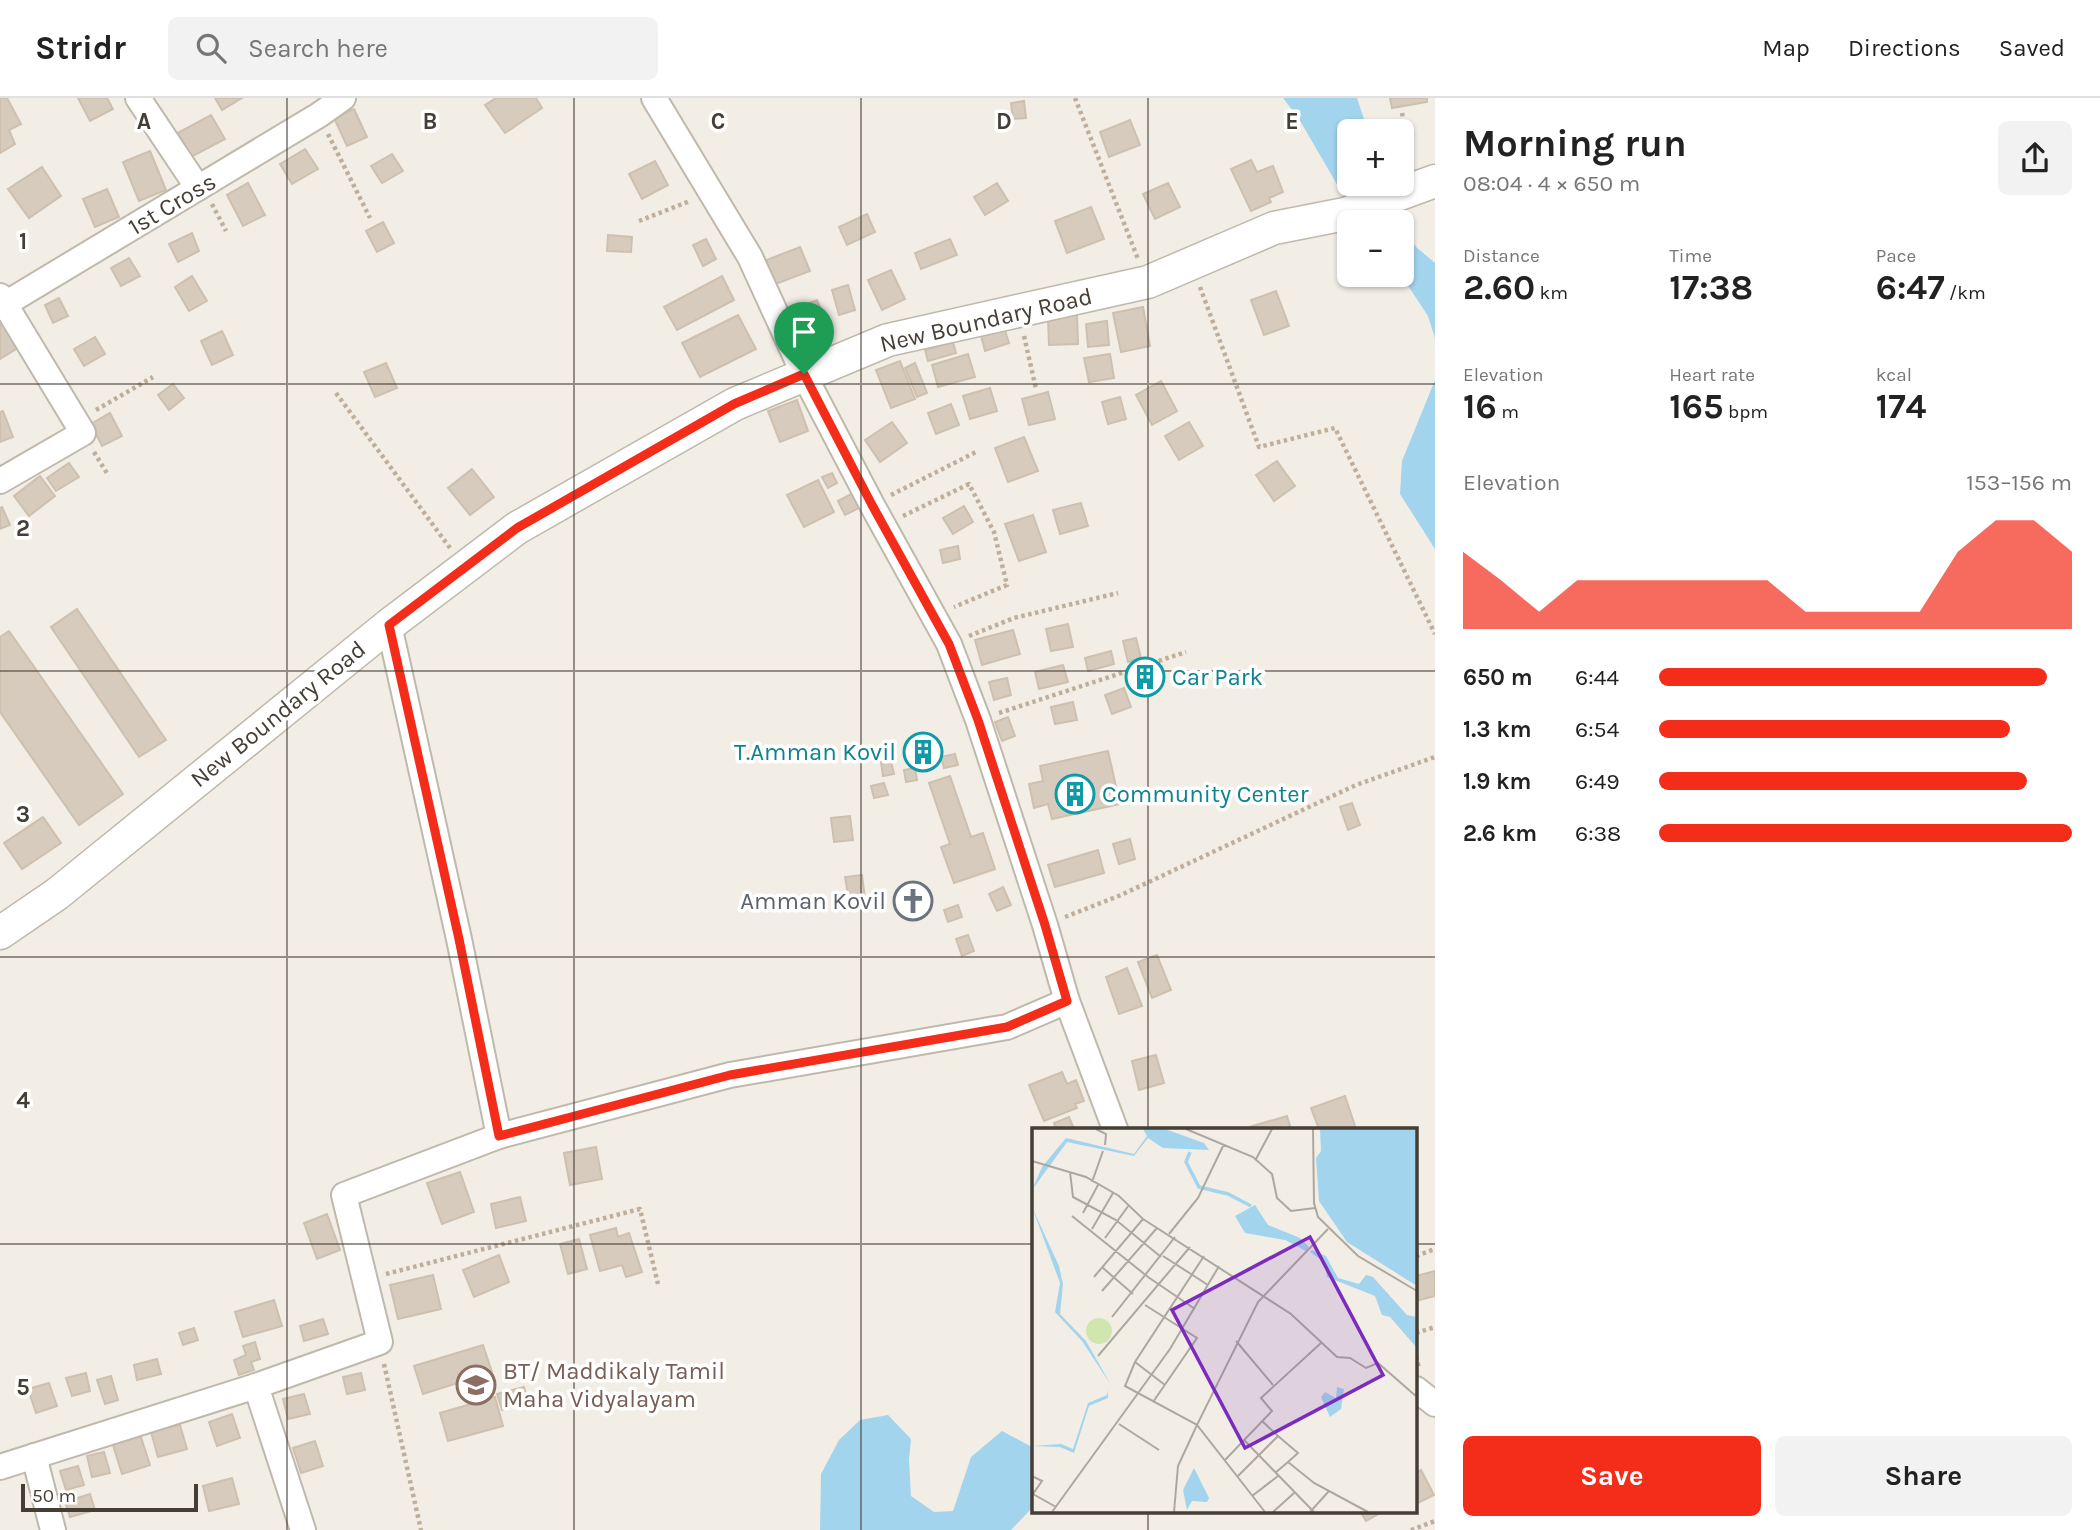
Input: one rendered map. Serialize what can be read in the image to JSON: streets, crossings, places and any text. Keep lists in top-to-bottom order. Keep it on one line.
{"streets":{"street":["1st Cross","New Boundary Road"]},"places":{"building":["Car Park","T.Amman Kovil","Community Center"],"church":["Amman Kovil"],"school or university":["BT/ Maddikaly Tamil Maha Vidyalayam"]},"scale_bar":"50 m","page":{"header":"Stridr","search":"Search here","nav":["Map","Directions","Saved"],"heading":["Morning run","08:04 · 4 × 650 m"],"map_buttons":["+","−"],"stats":[["Distance","2.60 km"],["Time","17:38"],["Pace","6:47 /km"],["Elevation","16 m"],["Heart rate","165 bpm"],["kcal","174"]],"chart":["Elevation","153–156 m"],"list":[{"name":"650 m","note":"6:44"},{"name":"1.3 km","note":"6:54"},{"name":"1.9 km","note":"6:49"},{"name":"2.6 km","note":"6:38"}],"buttons":["Save","Share"],"scale":"50 m"},"grid":{"columns":["A","B","C","D","E"],"rows":["1","2","3","4","5"]}}
